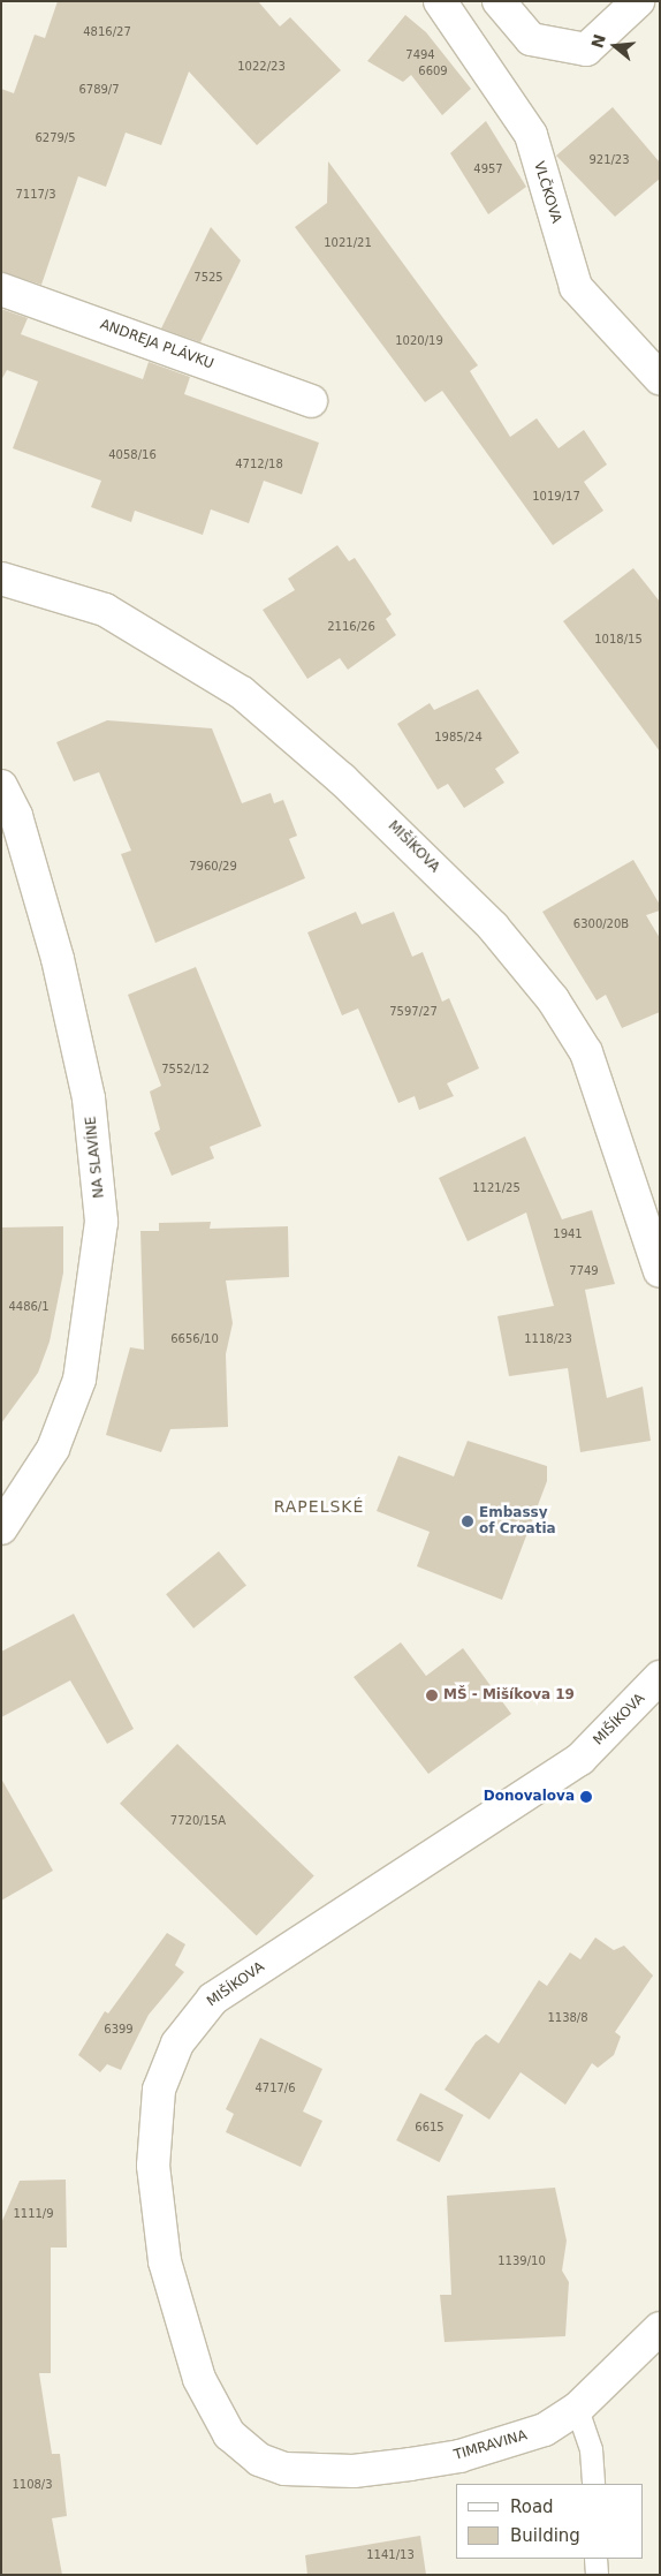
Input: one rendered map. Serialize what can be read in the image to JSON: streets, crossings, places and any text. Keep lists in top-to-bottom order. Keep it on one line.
{"streets":{"street":["VLČKOVA","ANDREJA PLÁVKU","MIŠÍKOVA","NA SLAVÍNE","TIMRAVINA"]},"crossings":[["MIŠÍKOVA","TIMRAVINA"]],"districts":["RAPELSKÉ"],"places":["Embassy of Croatia","MŠ - Mišíkova 19","Donovalova"],"house_numbers":["4816/27","7494","1022/23","6609","6789/7","6279/5","921/23","4957","7117/3","1021/21","7525","1020/19","4058/16","4712/18","1019/17","2116/26","1018/15","1985/24","7960/29","6300/20B","7597/27","7552/12","1121/25","1941","7749","4486/1","6656/10","1118/23","7720/15A","1138/8","6399","4717/6","6615","1111/9","1139/10","1108/3","1141/13"],"legend":["Road","Building"],"north":"left"}
